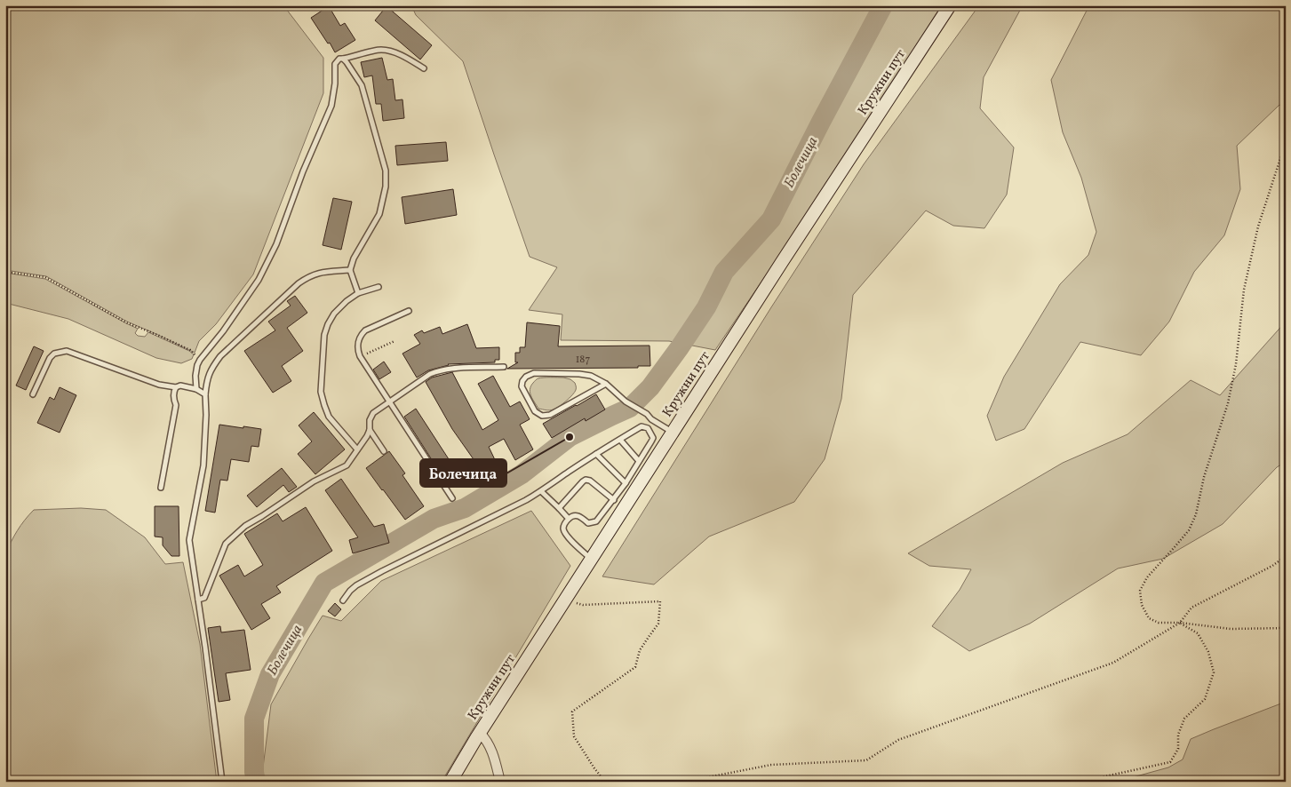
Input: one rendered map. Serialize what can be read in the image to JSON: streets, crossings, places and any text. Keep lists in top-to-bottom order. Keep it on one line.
{"streets":{"main road":["Кружни пут"]},"water":["Болечица"],"places":["Болечица"],"house_numbers":["187"]}
